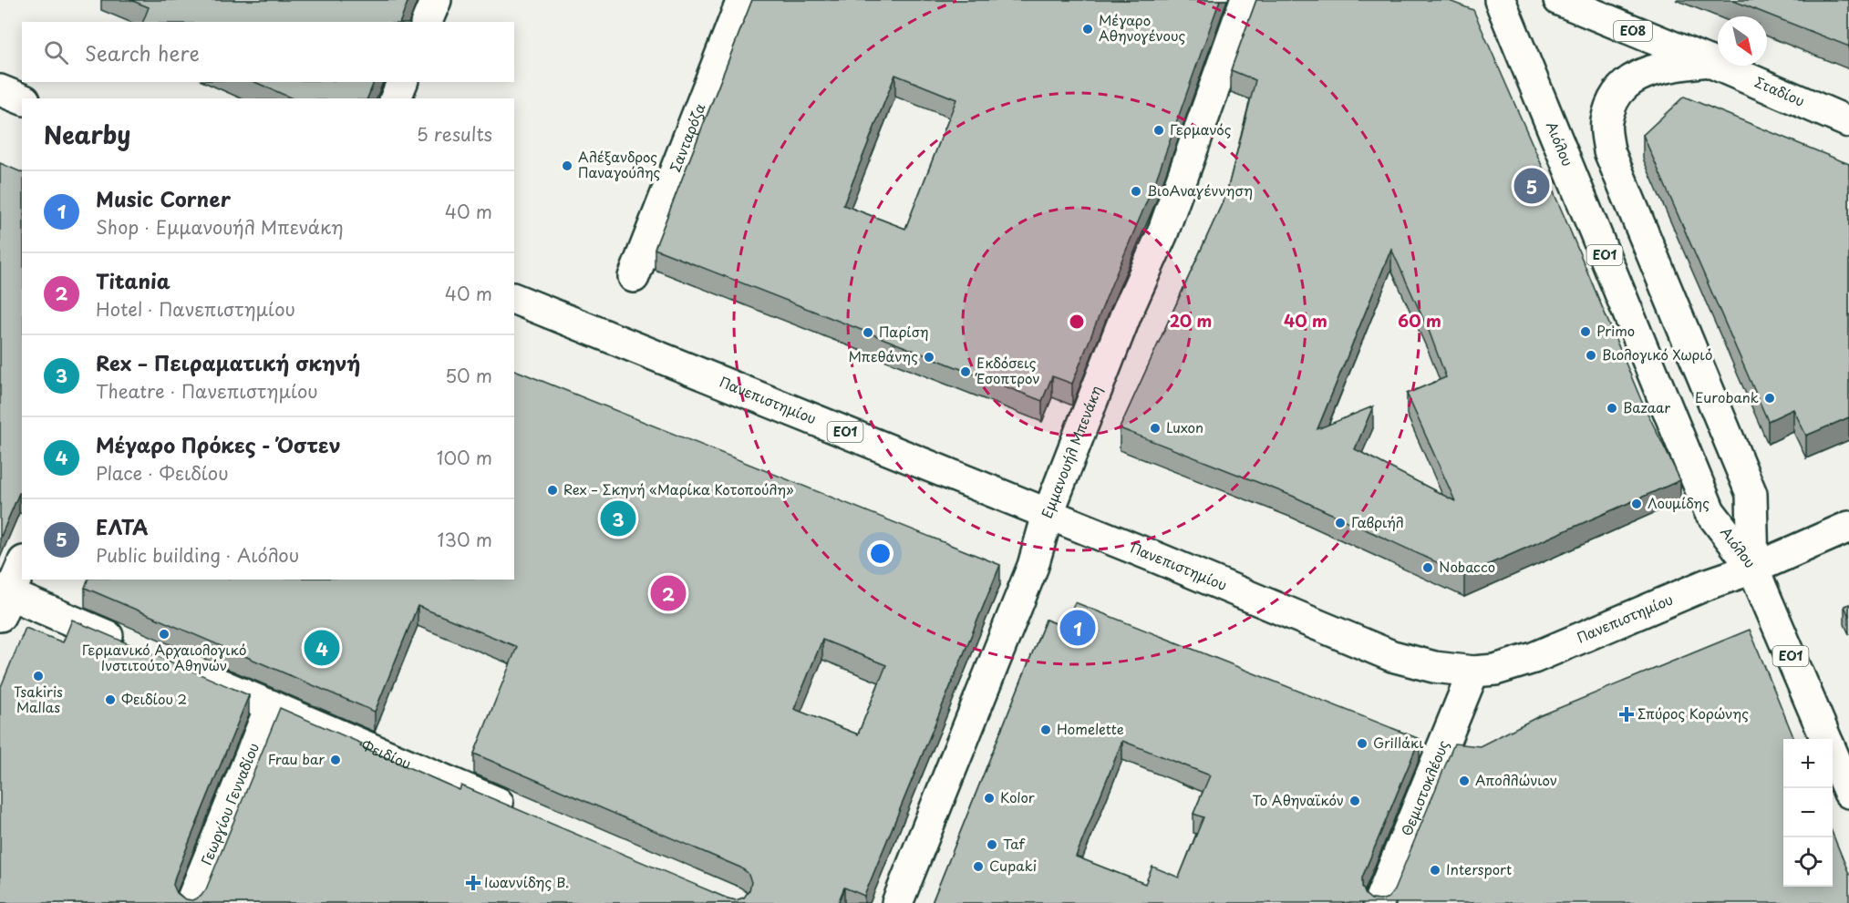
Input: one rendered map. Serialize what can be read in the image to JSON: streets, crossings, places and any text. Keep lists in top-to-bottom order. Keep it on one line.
{"streets":{"main road":["ΕΟ8","Σταδίου","Σανταρόζα","Αιόλου","ΕΟ1","Πανεπιστημίου","Εμμανουήλ Μπενάκη","Φειδίου","Θεμιστοκλέους","Γεωργίου Γενναδίου"]},"crossings":[["Σταδίου","Αιόλου"],["Αιόλου","ΕΟ1"],["Αιόλου","Πανεπιστημίου"],["ΕΟ1","Πανεπιστημίου"],["Πανεπιστημίου","Εμμανουήλ Μπενάκη"],["Πανεπιστημίου","Θεμιστοκλέους"],["Φειδίου","Γεωργίου Γενναδίου"]],"places":{"other":["Μέγαρο Αθηνογένους","Γερμανός","Αλέξανδρος Παναγούλης","ΒιοΑναγέννηση","Primo","Παρίση","Βιολογικό Χωριό","Μπεθάνης","Εκδόσεις Έσοπτρον","Eurobank","Bazaar","Luxon","Rex – Σκηνή «Μαρίκα Κοτοπούλη»","Λουμίδης","Γαβριήλ","Nobacco","Γερμανικό Αρχαιολογικό Ινστιτούτο Αθηνών","Tsakiris Mallas","Φειδίου 2","Homelette","Grillάκι","Frau bar","Απολλώνιον","Kolor","Το Αθηναϊκόν","Taf","Cupaki","Intersport"],"health":["Σπύρος Κορώνης","Ιωαννίδης Β."]},"north":"bottom right","page":{"search":"Search here","heading":["Nearby","5 results"],"pins":["5","3","2","1","4"],"list":[{"mark":"1","name":"Music Corner","note":"Shop · Εμμανουήλ Μπενάκη","value":"40 m"},{"mark":"2","name":"Titania","note":"Hotel · Πανεπιστημίου","value":"40 m"},{"mark":"3","name":"Rex – Πειραματική σκηνή","note":"Theatre · Πανεπιστημίου","value":"50 m"},{"mark":"4","name":"Μέγαρο Πρόκες - Όστεν","note":"Place · Φειδίου","value":"100 m"},{"mark":"5","name":"ΕΛΤΑ","note":"Public building · Αιόλου","value":"130 m"}],"map_buttons":["+","−"]},"rings":["20 m","40 m","60 m"]}
